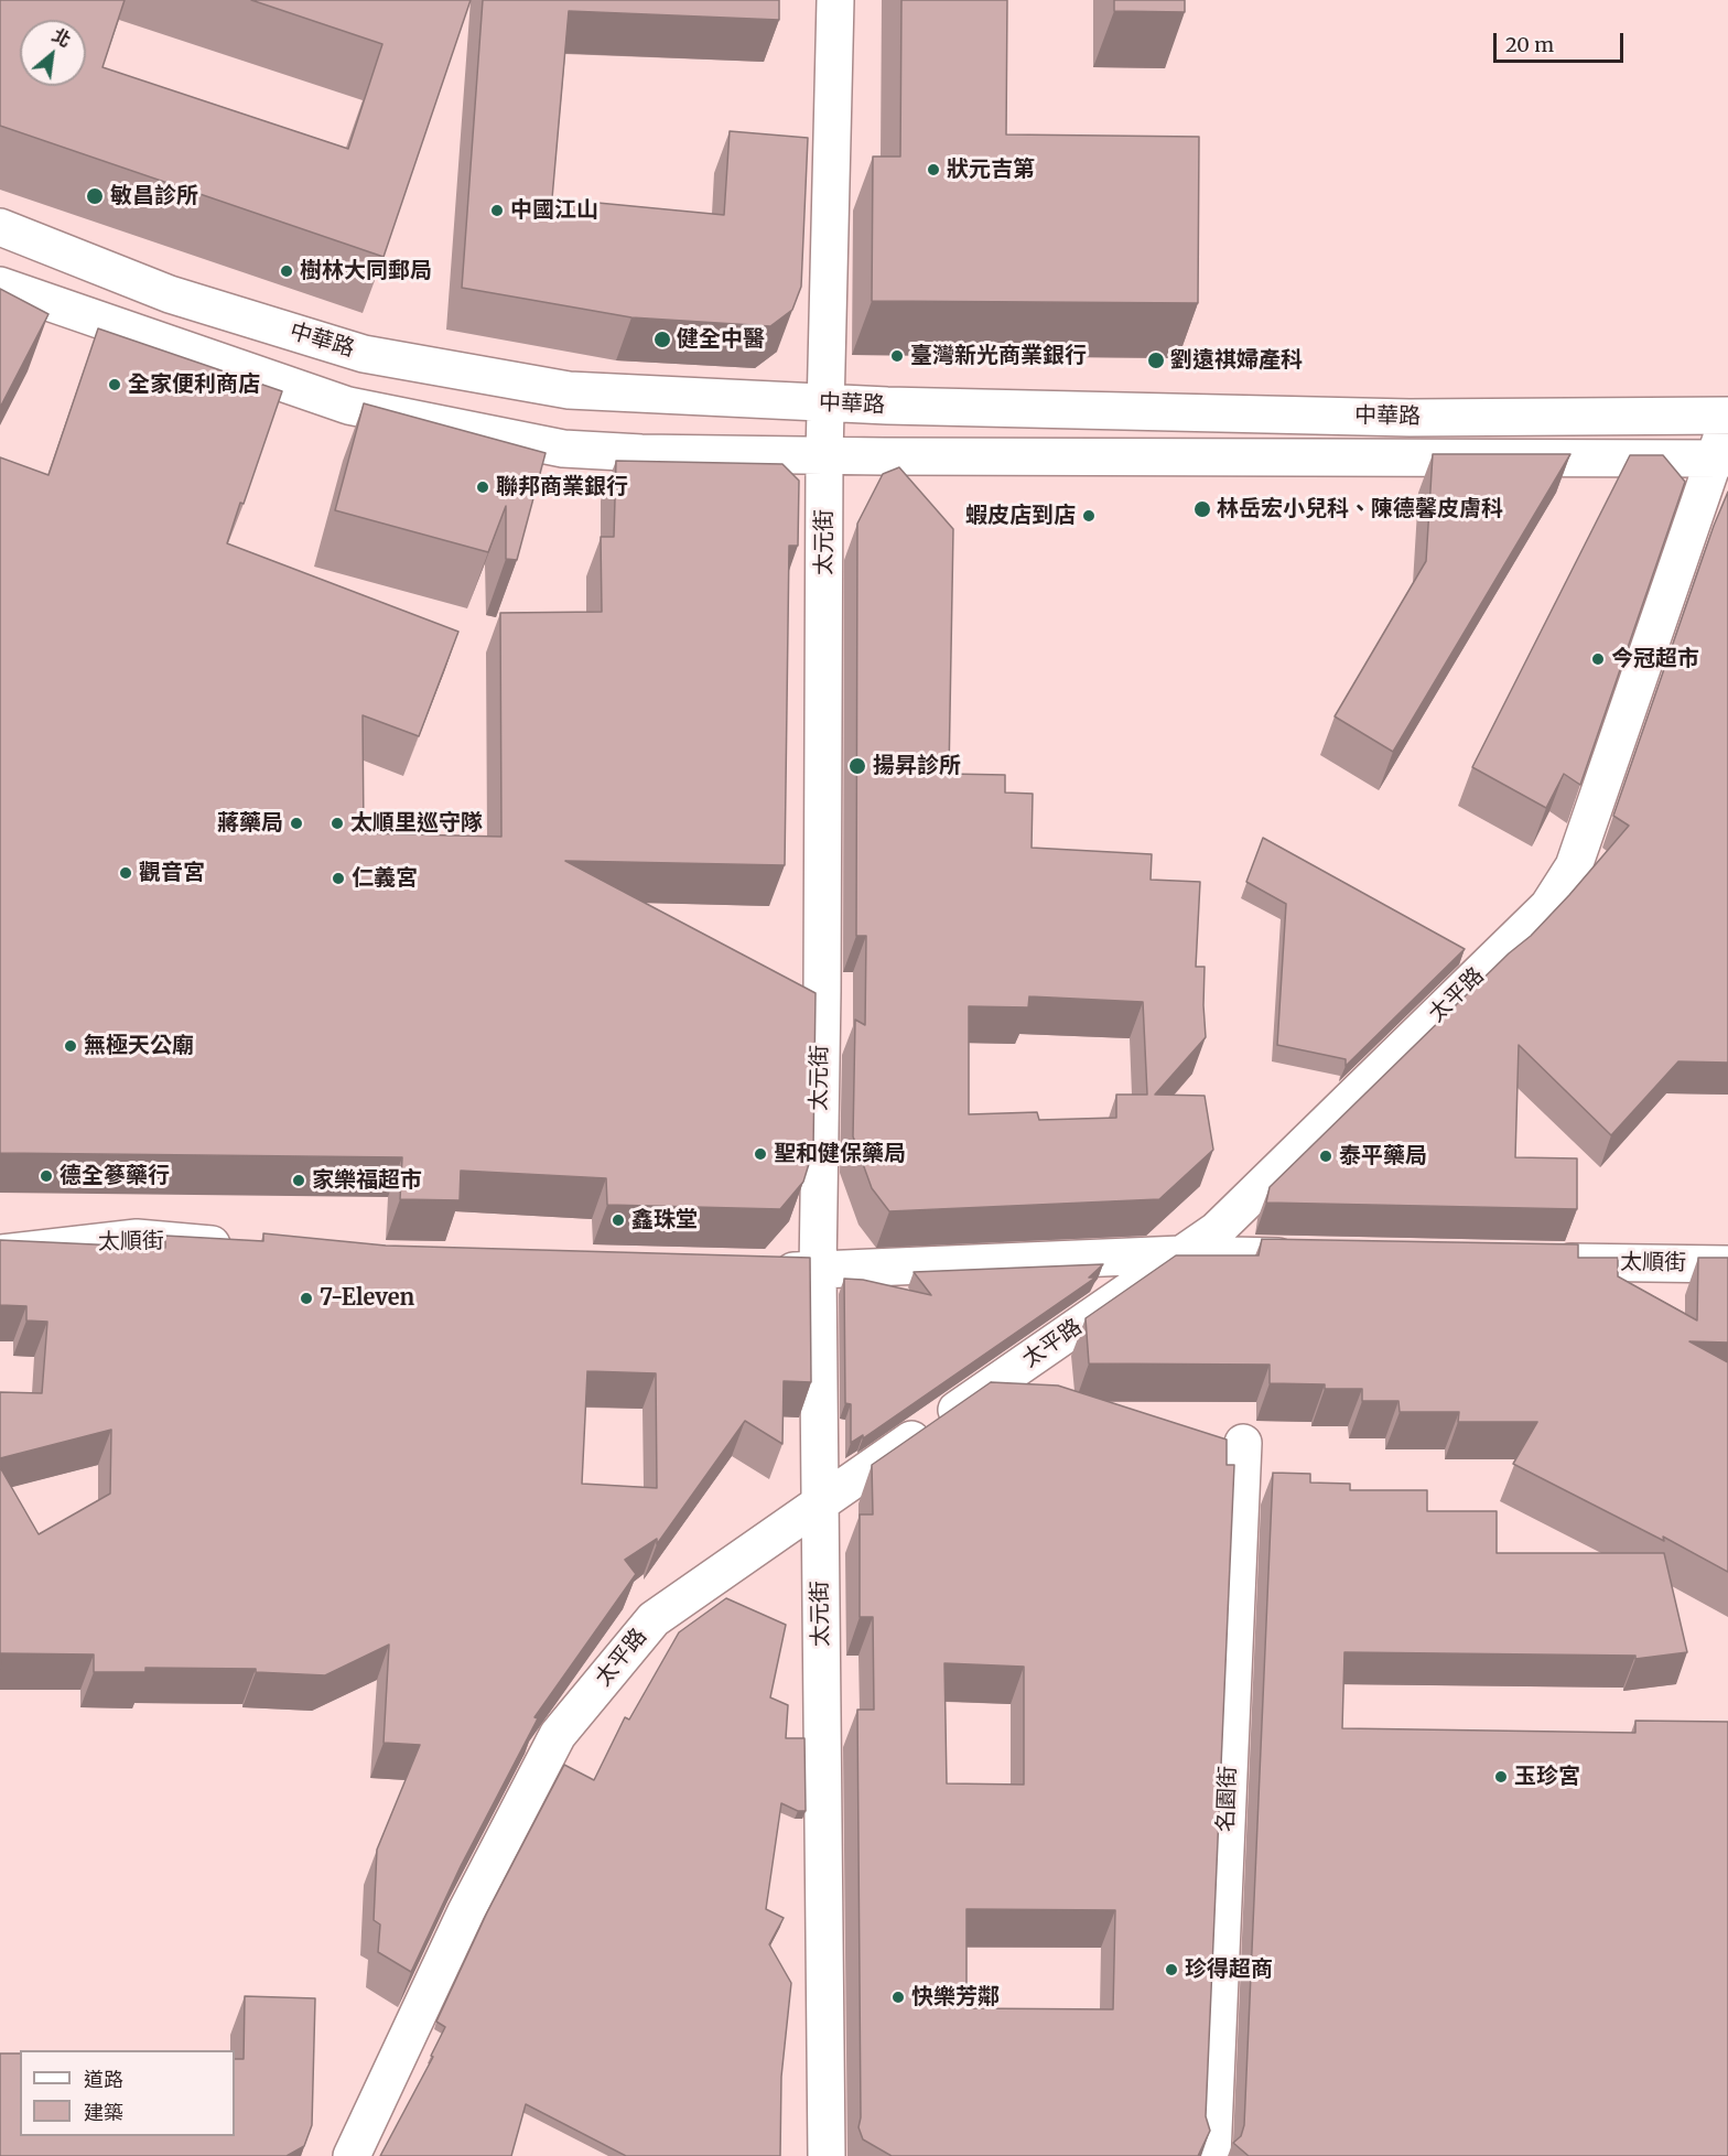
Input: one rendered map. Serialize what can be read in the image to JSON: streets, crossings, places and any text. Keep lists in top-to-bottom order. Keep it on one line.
{"streets":{"street":["中華路","太元街","太平路","太順街","名園街"]},"crossings":[["中華路","太元街"],["中華路","太平路"],["太元街","太平路"]],"places":["狀元吉第","敏昌診所","中國江山","樹林大同郵局","健全中醫","臺灣新光商業銀行","劉遠祺婦產科","全家便利商店","聯邦商業銀行","林岳宏小兒科、陳德馨皮膚科","蝦皮店到店","今冠超市","揚昇診所","蔣藥局","太順里巡守隊","觀音宮","仁義宮","無極天公廟","聖和健保藥局","泰平藥局","德全篸藥行","家樂福超市","鑫珠堂","7-Eleven","玉珍宮","珍得超商","快樂芳鄰"],"legend":["道路","建築"],"scale_bar":"20 m","north":"top right"}
